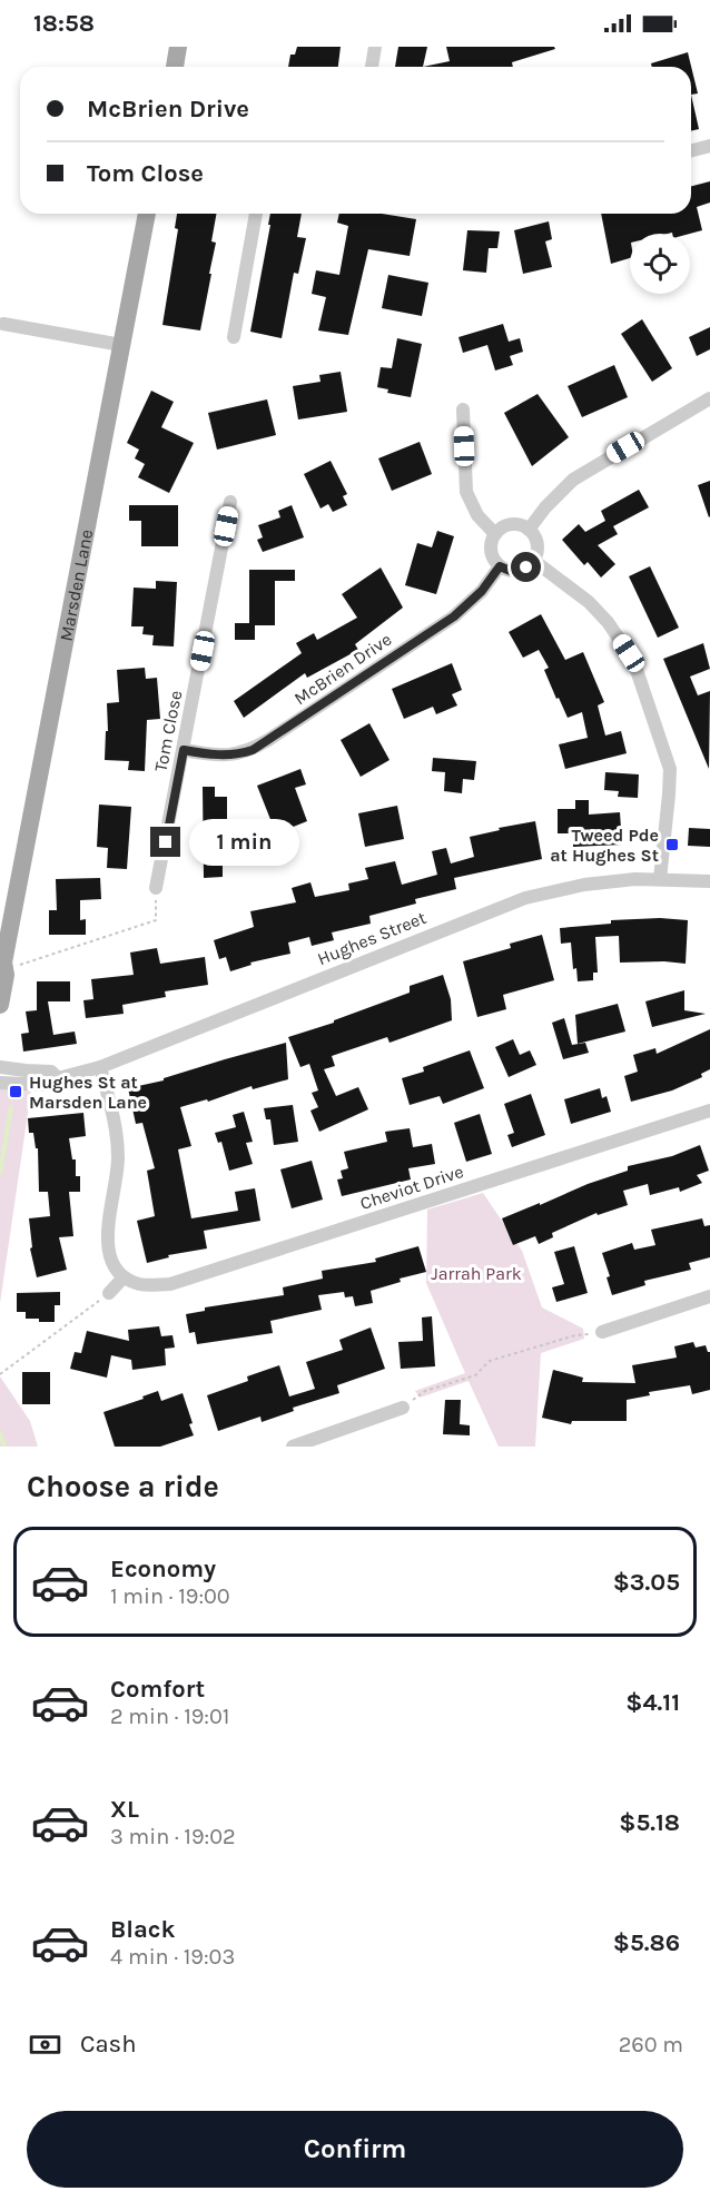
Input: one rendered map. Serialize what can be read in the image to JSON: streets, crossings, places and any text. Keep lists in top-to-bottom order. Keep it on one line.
{"streets":{"main road":["Marsden Lane"],"street":["McBrien Drive","Tom Close","Hughes Street","Cheviot Drive"]},"crossings":[["McBrien Drive","Tom Close"]],"parks":["Jarrah Park"],"places":{"transit":["Tweed Pde at Hughes St","Hughes St at Marsden Lane"]},"page":{"status":"18:58","banner":["McBrien Drive","Tom Close"],"bubble":"1 min","heading":"Choose a ride","list":[{"name":"Economy","note":"1 min · 19:00","value":"$3.05"},{"name":"Comfort","note":"2 min · 19:01","value":"$4.11"},{"name":"XL","note":"3 min · 19:02","value":"$5.18"},{"name":"Black","note":"4 min · 19:03","value":"$5.86"}],"pay":["Cash","260 m"],"buttons":"Confirm"}}
